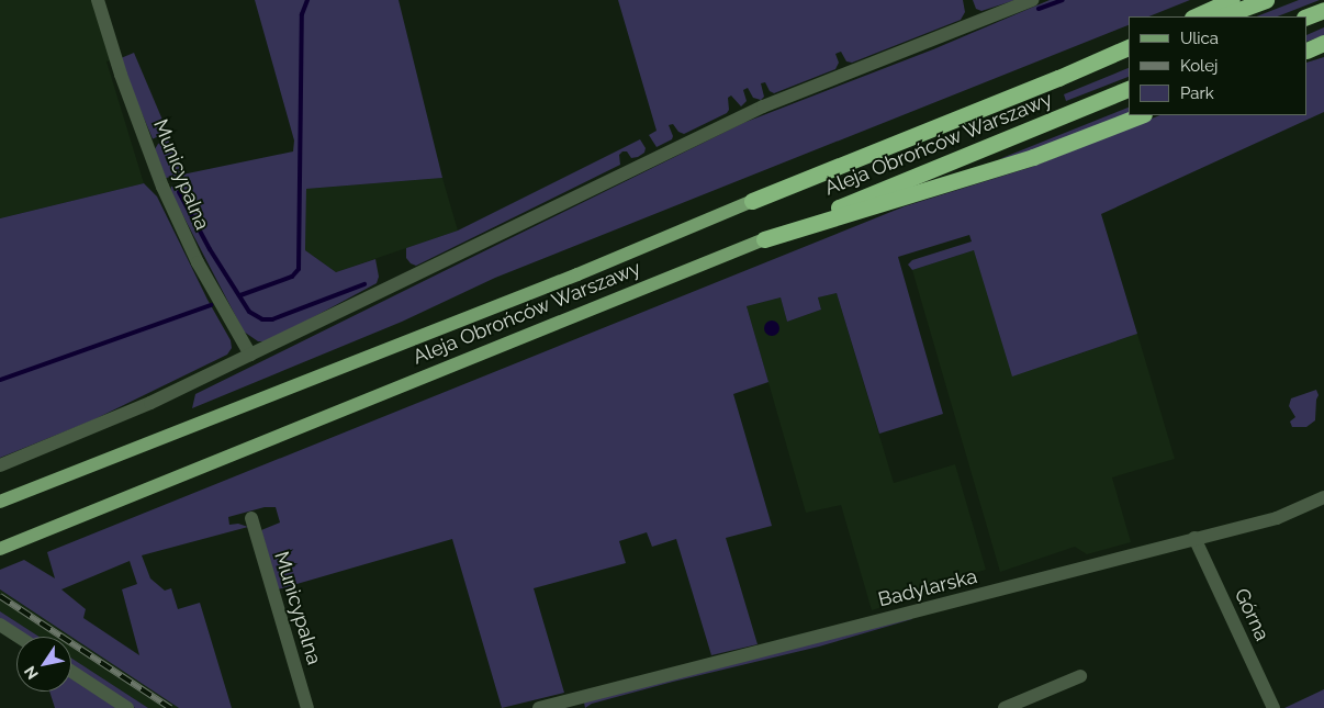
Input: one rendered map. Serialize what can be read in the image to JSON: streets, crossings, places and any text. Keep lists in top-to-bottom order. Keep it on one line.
{"streets":{"highway":["Aleja Obrońców Warszawy"],"street":["Municypalna","Badylarska","Górna"]},"crossings":[["Badylarska","Górna"]],"legend":["Ulica","Kolej","Park"],"north":"bottom left"}
